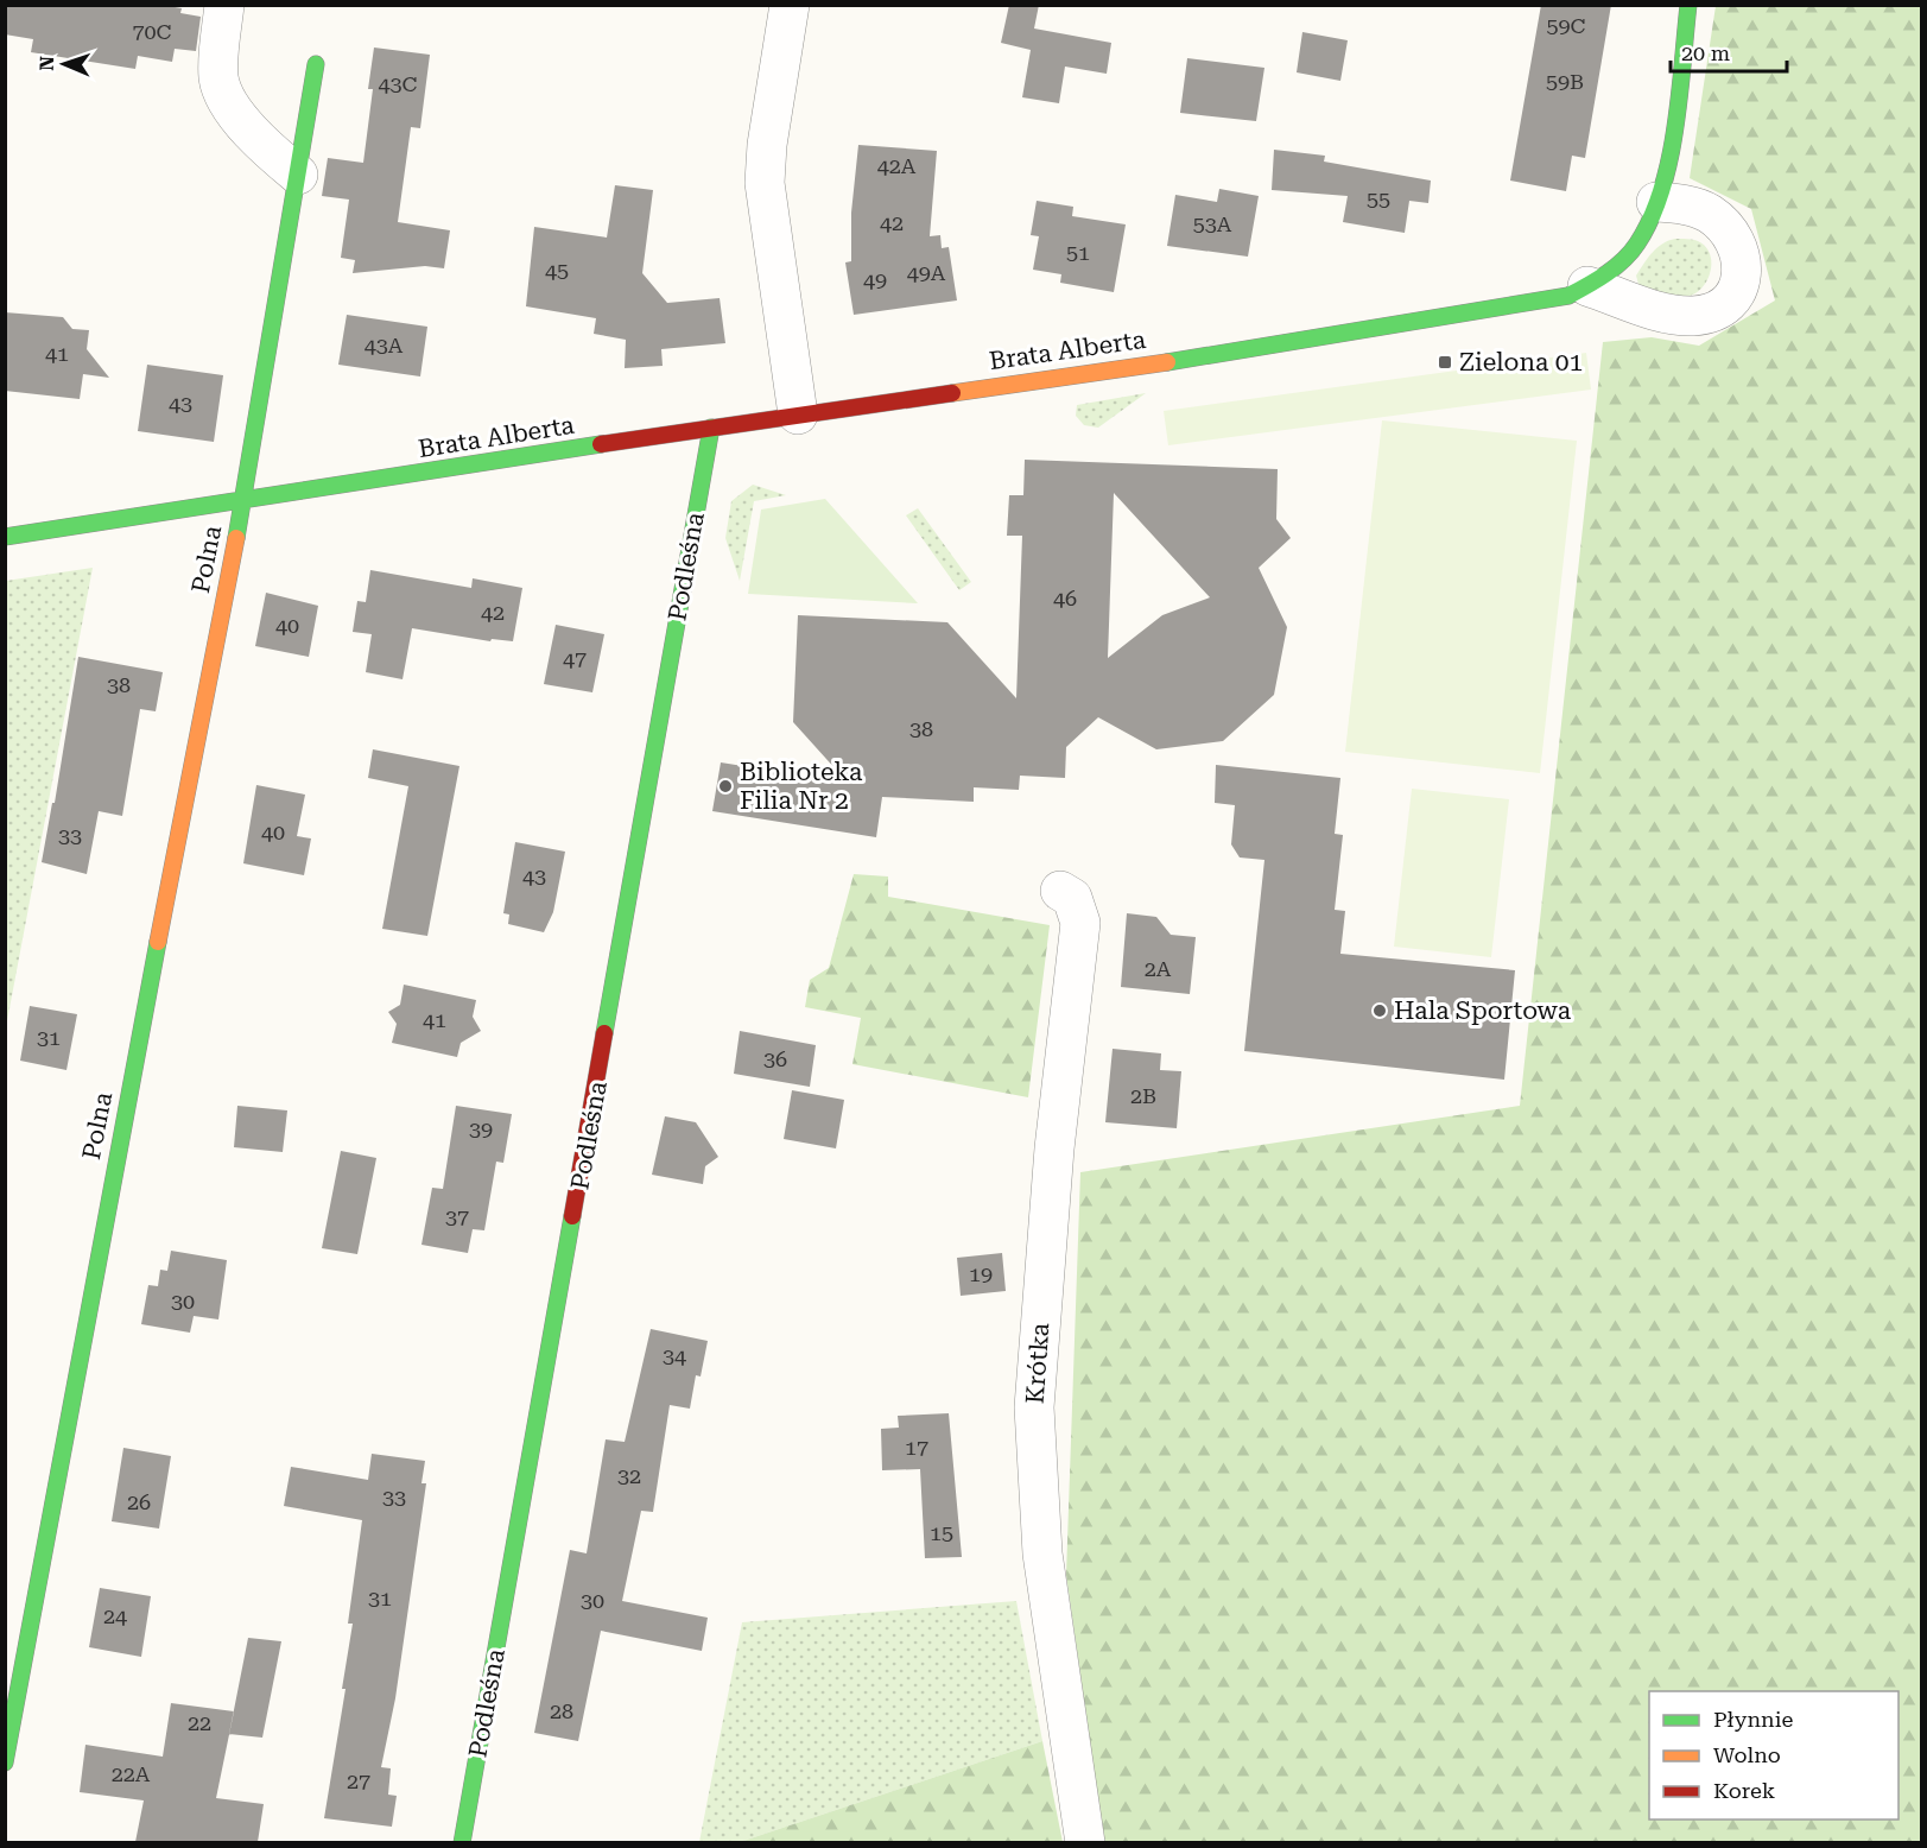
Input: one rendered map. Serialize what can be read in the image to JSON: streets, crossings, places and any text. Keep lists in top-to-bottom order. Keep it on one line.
{"streets":{"street":["Brata Alberta","Polna","Podleśna","Krótka"]},"crossings":[["Brata Alberta","Polna"],["Brata Alberta","Podleśna"]],"places":{"transit":["Zielona 01"],"other":["Biblioteka Filia Nr 2","Hala Sportowa"]},"house_numbers":["59C","70C","59B","43C","42A","55","42","53A","51","45","49A","49","43A","41","43","46","42","40","47","38","38","40","33","43","2A","41","31","36","2B","39","37","19","30","34","17","32","33","26","15","31","30","24","28","22","22A","27"],"legend":["Płynnie","Wolno","Korek"],"scale_bar":"20 m","north":"left"}
